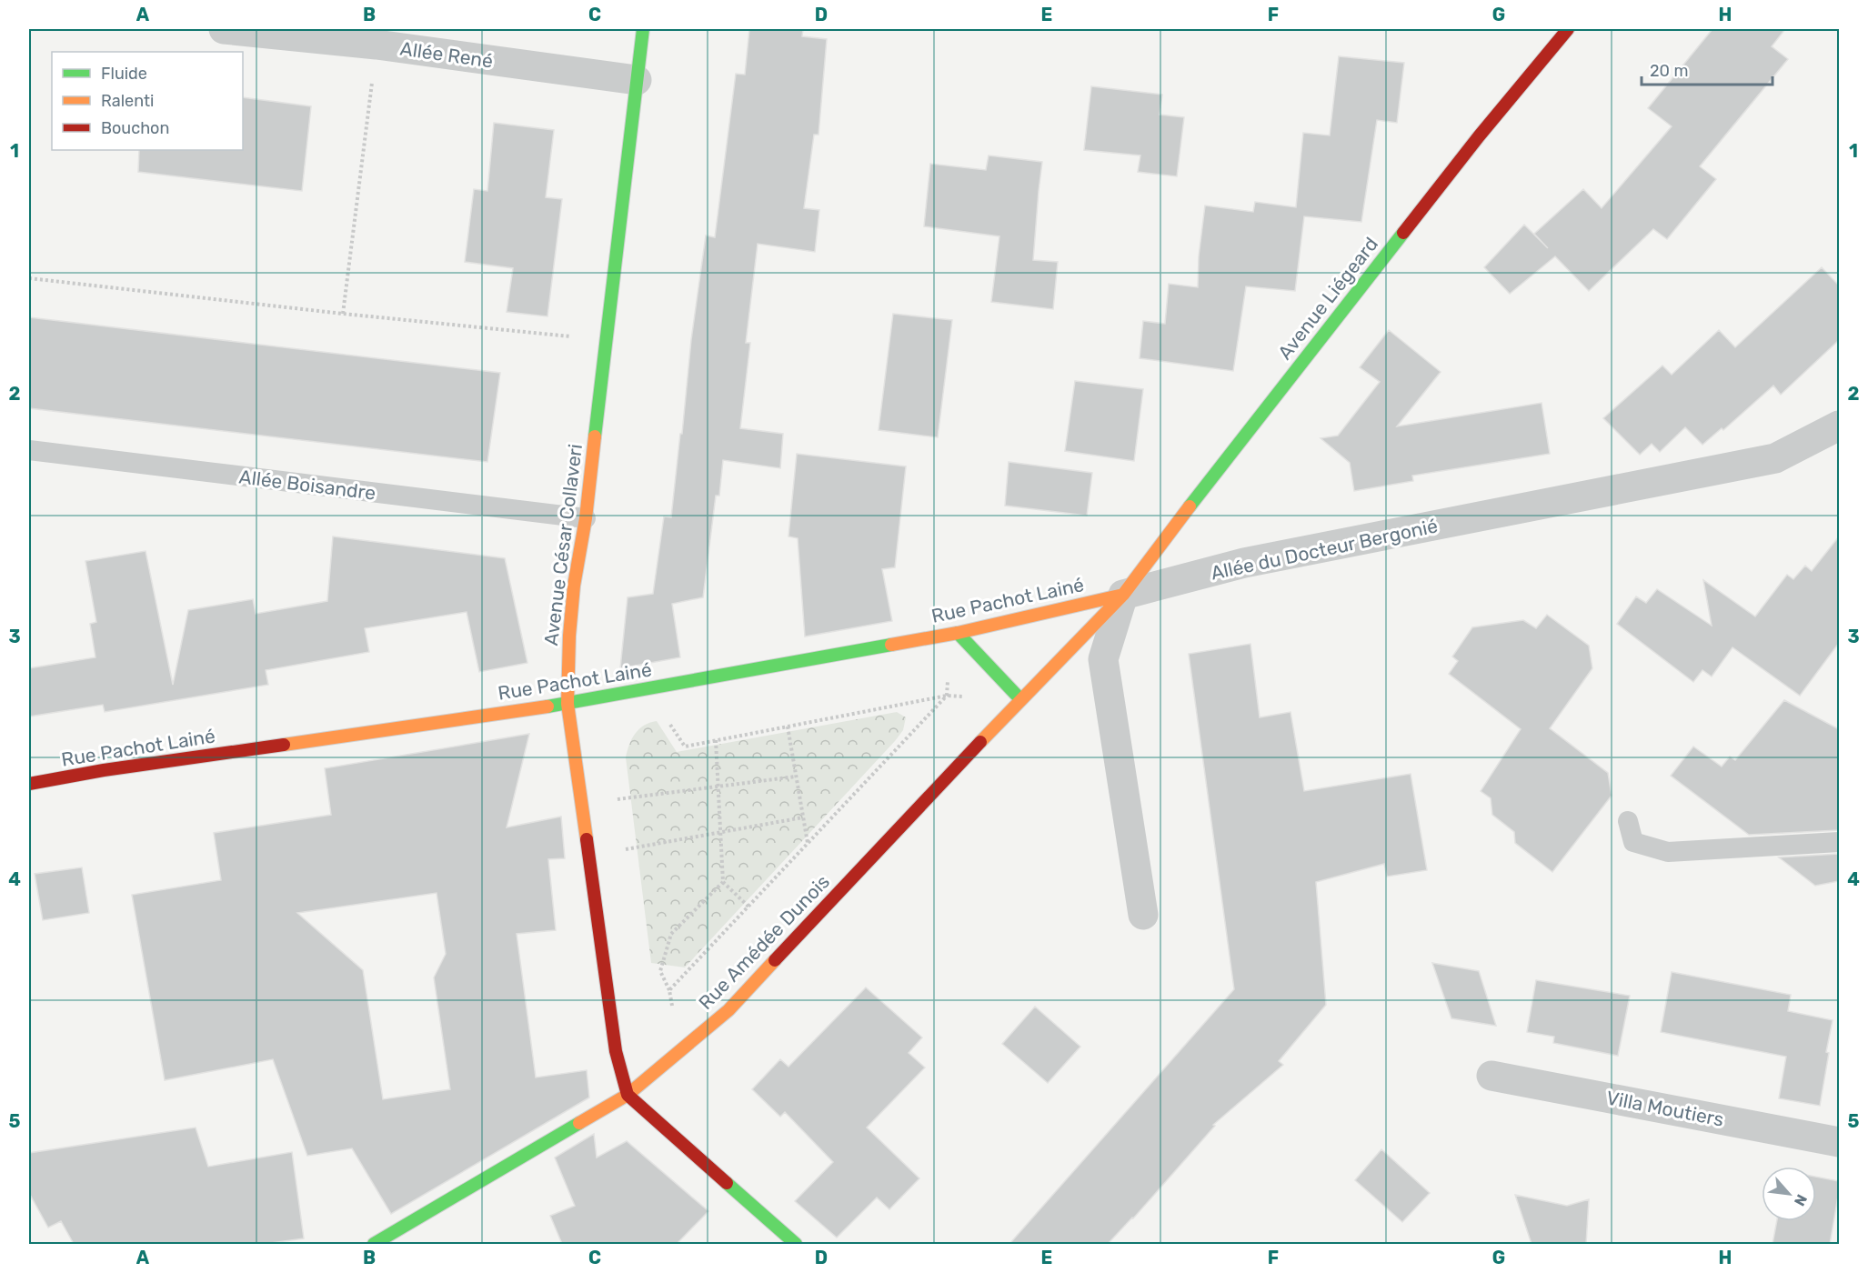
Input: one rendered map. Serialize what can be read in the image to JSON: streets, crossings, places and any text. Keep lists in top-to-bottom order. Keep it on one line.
{"streets":{"street":["Allée René","Avenue Liégeard","Avenue César Collaveri","Allée du Docteur Bergonié","Rue Pachot Lainé","Rue Amédée Dunois","Villa Moutiers"],"lane":["Allée Boisandre"]},"crossings":[["Allée René","Avenue César Collaveri"],["Avenue Liégeard","Allée du Docteur Bergonié"],["Avenue Liégeard","Rue Pachot Lainé"],["Avenue Liégeard","Rue Amédée Dunois"],["Allée Boisandre","Avenue César Collaveri"],["Avenue César Collaveri","Rue Pachot Lainé"],["Avenue César Collaveri","Rue Amédée Dunois"],["Allée du Docteur Bergonié","Rue Pachot Lainé"],["Allée du Docteur Bergonié","Rue Amédée Dunois"],["Rue Pachot Lainé","Rue Amédée Dunois"]],"legend":["Fluide","Ralenti","Bouchon"],"scale_bar":"20 m","north":"bottom right","grid":{"columns":["A","B","C","D","E","F","G","H"],"rows":["1","2","3","4","5"]}}
